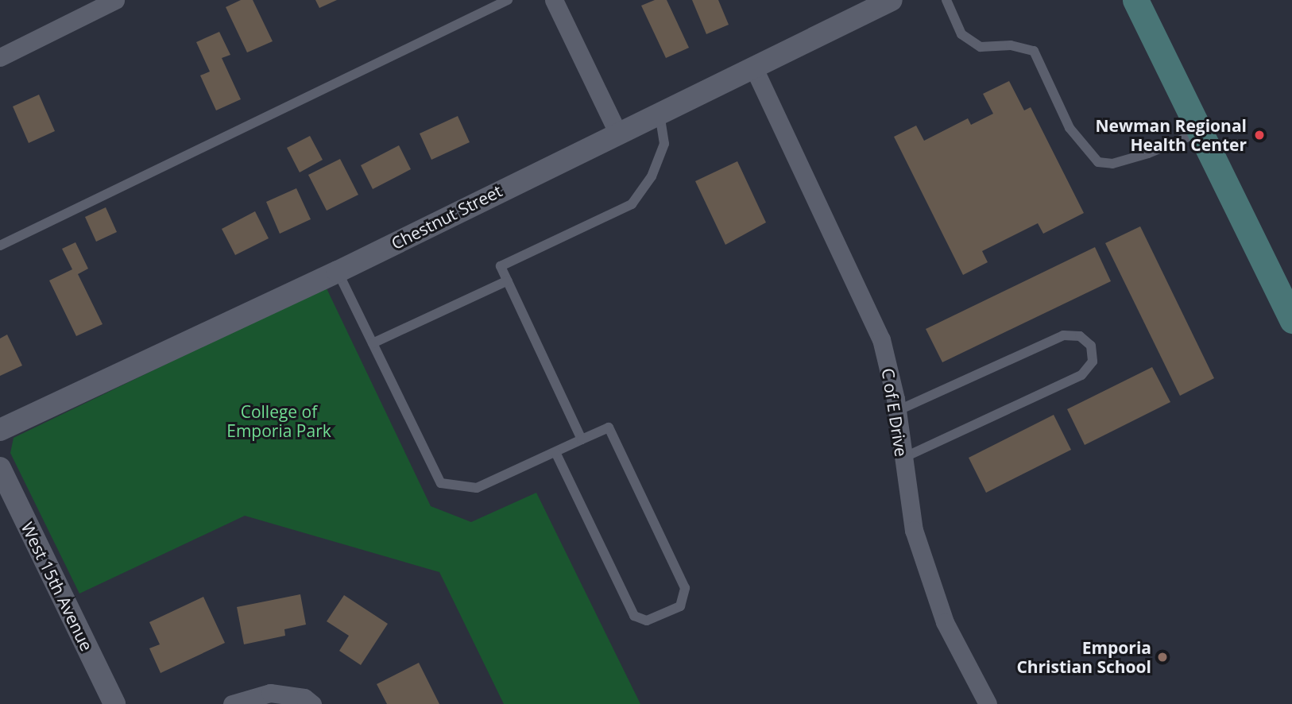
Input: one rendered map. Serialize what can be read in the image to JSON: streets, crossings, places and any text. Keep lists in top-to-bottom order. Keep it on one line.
{"streets":{"street":["Chestnut Street","C of E Drive","West 15th Avenue"]},"crossings":[["Chestnut Street","C of E Drive"]],"parks":["College of Emporia Park"],"places":["Newman Regional Health Center","Emporia Christian School"]}
